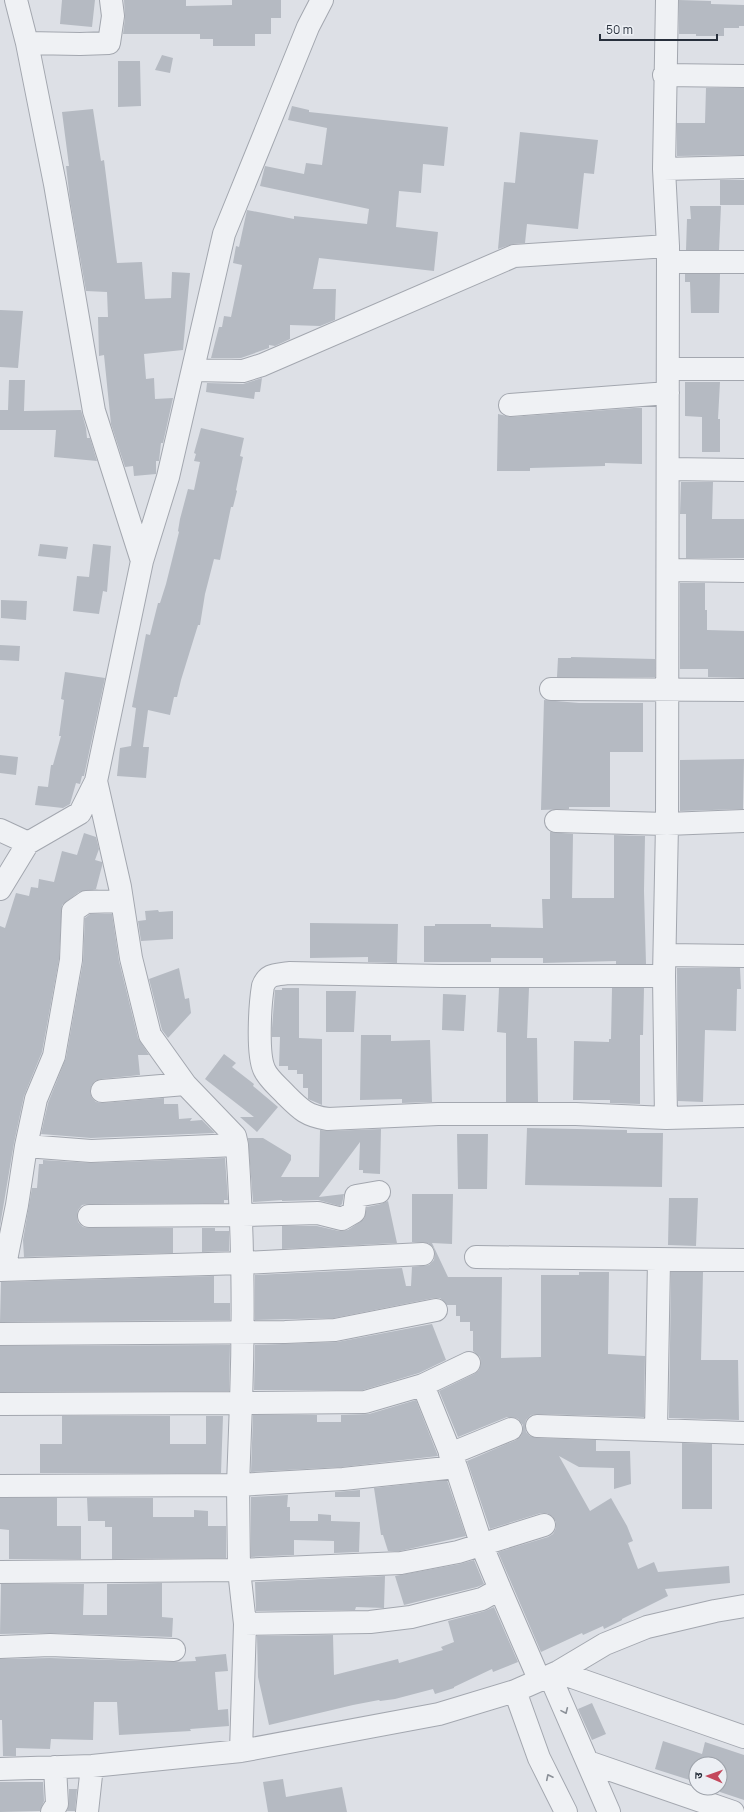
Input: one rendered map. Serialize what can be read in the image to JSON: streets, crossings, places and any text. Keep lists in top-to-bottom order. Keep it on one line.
{"scale_bar":"50 m","north":"left"}
